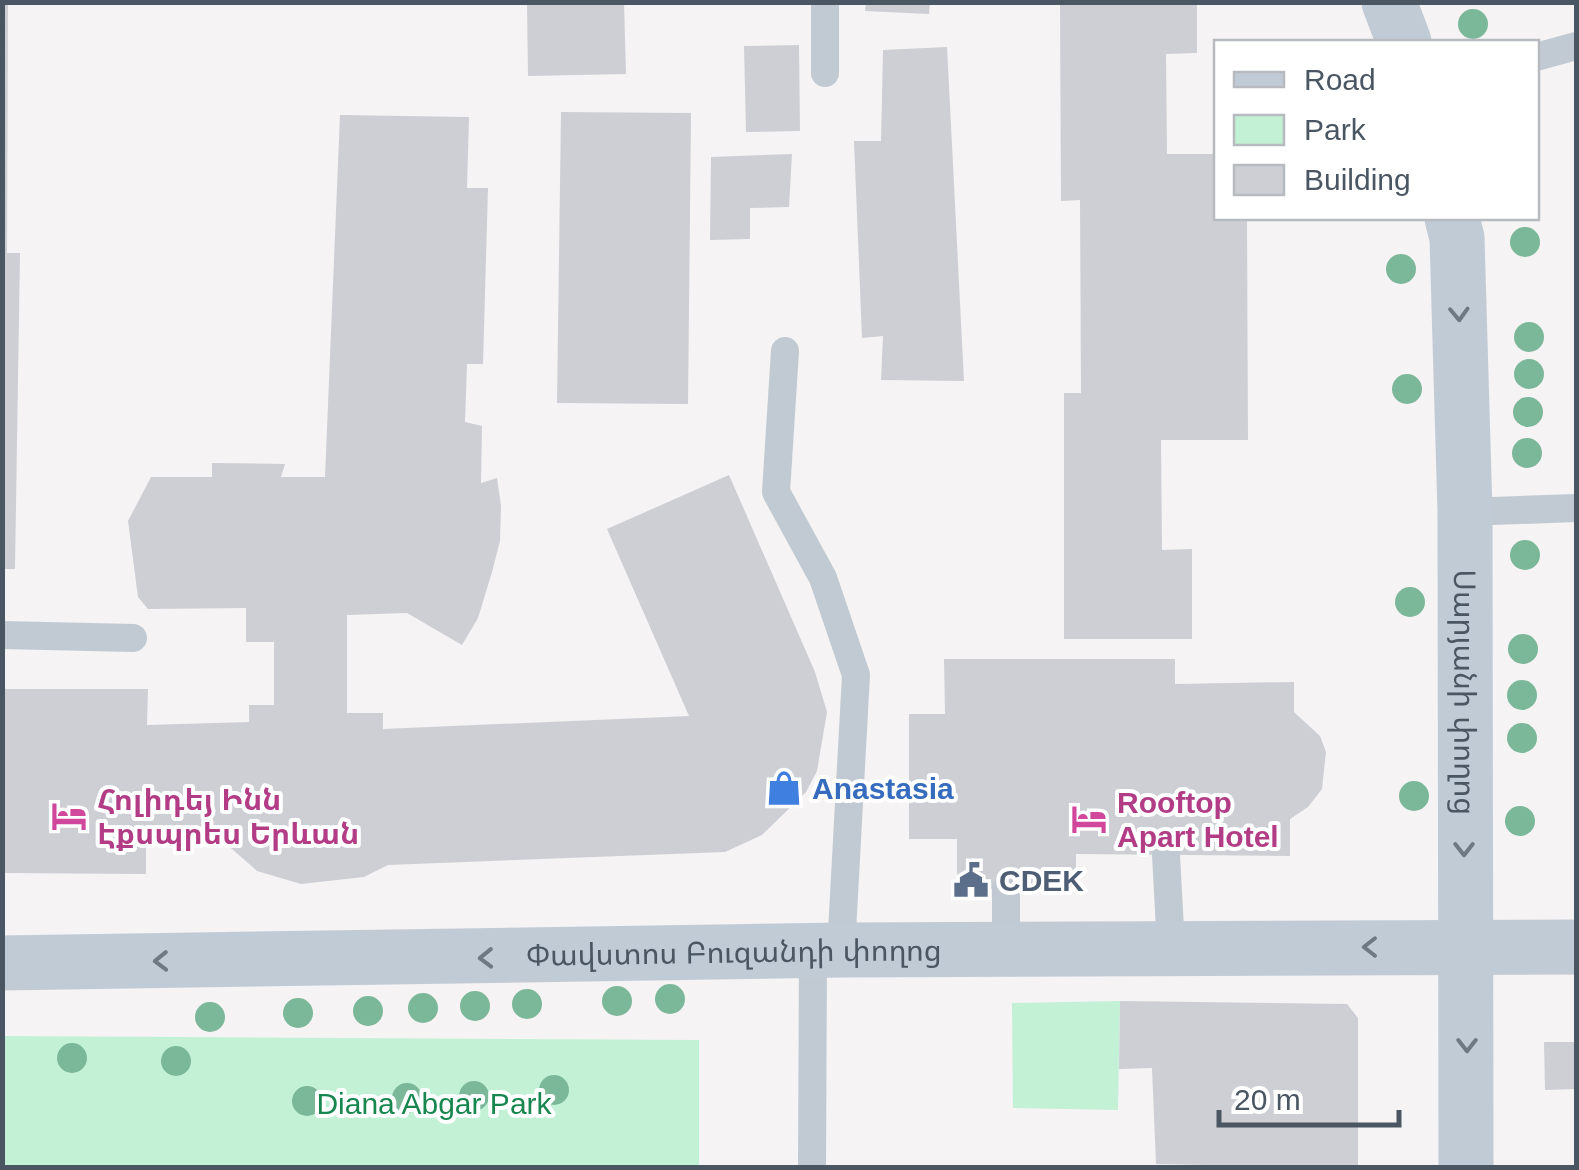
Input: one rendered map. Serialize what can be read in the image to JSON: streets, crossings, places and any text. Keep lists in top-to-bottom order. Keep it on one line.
{"streets":{"street":["Սարյանի փողոց","Փավստոս Բուզանդի փողոց"]},"crossings":[["Սարյանի փողոց","Փավստոս Բուզանդի փողոց"]],"one_way":["Սարյանի փողոց","Փավստոս Բուզանդի փողոց"],"parks":["Diana Abgar Park"],"places":{"shop":["Anastasia"],"hotel":["Հոլիդեյ Ինն Էքսպրես Երևան","Rooftop Apart Hotel"],"public building":["CDEK"]},"legend":["Road","Park","Building"],"scale_bar":"20 m"}
